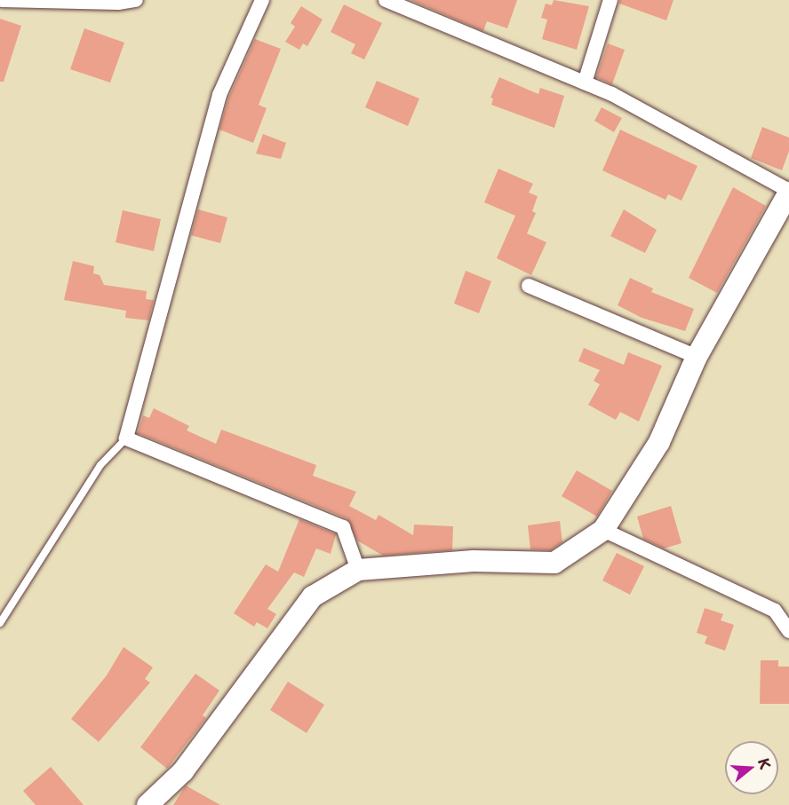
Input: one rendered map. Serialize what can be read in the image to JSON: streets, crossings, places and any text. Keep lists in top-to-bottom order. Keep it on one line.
{"north":"right"}
